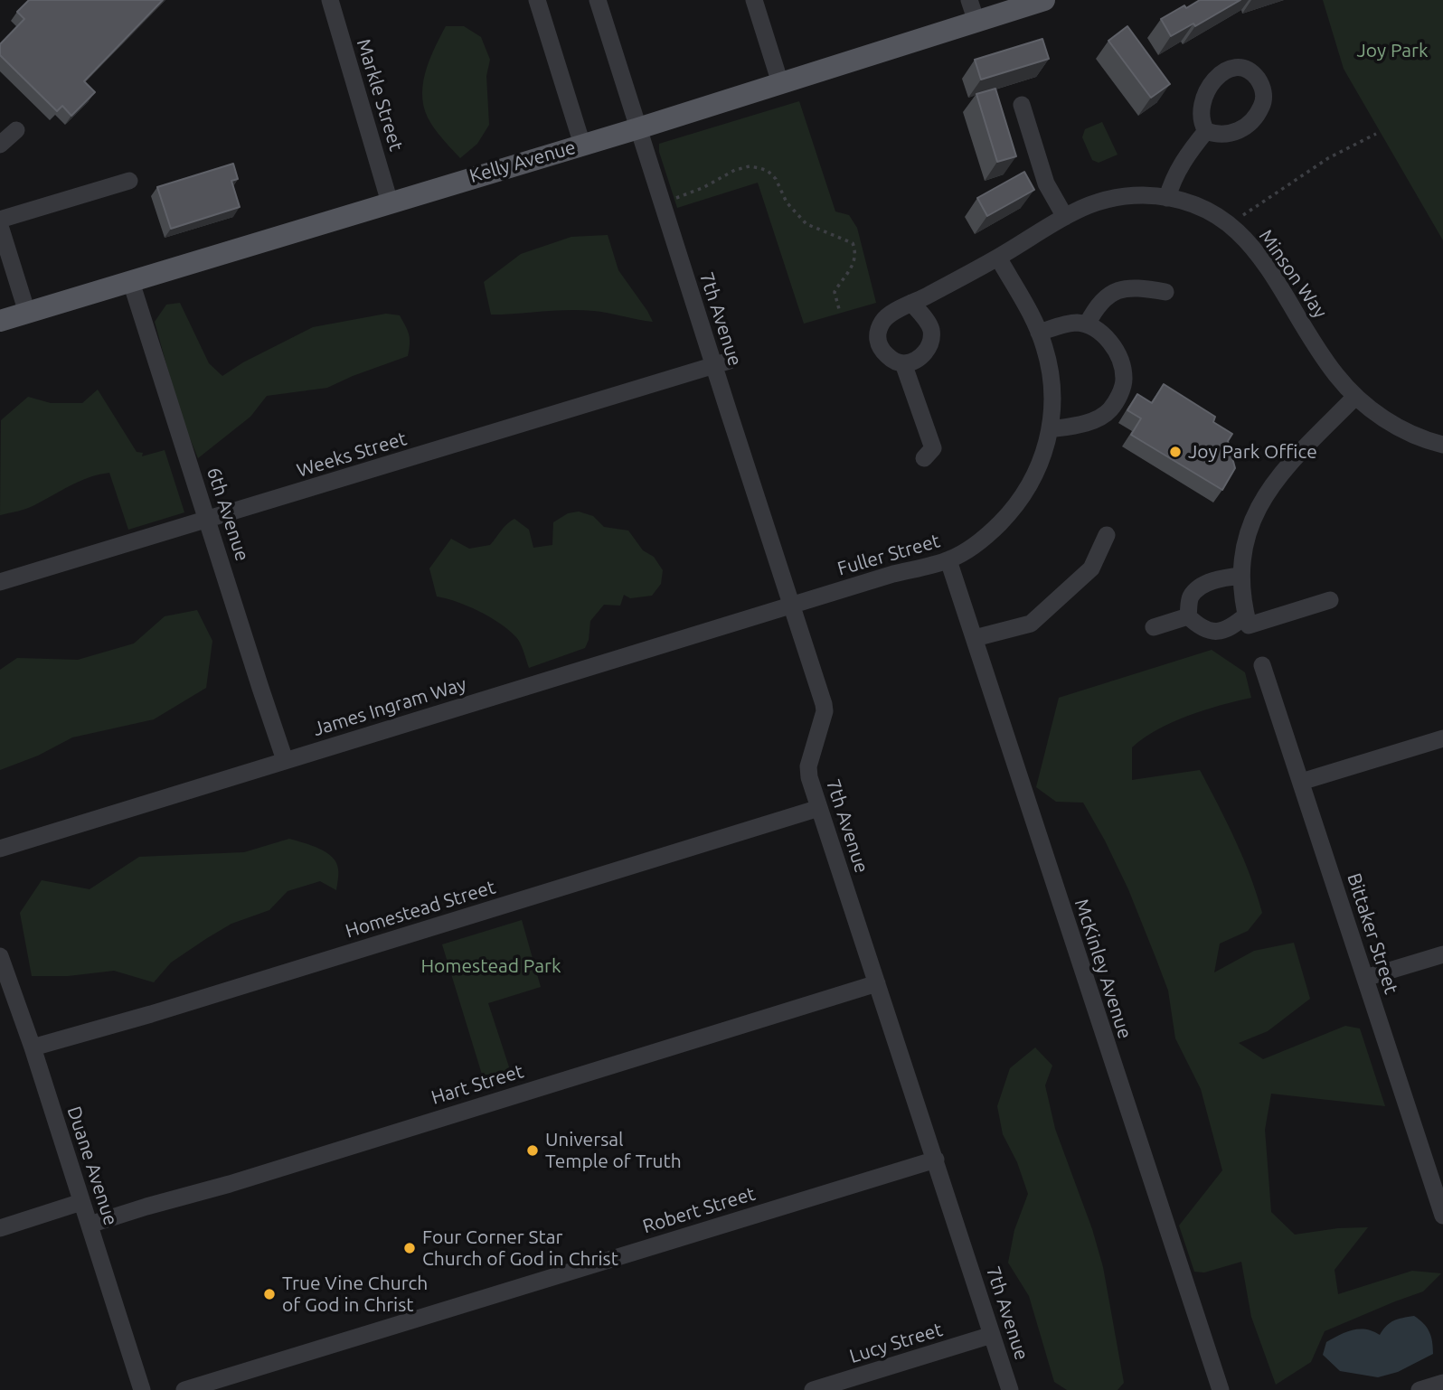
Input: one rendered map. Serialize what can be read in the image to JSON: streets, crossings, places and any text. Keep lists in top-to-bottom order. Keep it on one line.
{"streets":{"main road":["Kelly Avenue"],"street":["Markle Street","Minson Way","7th Avenue","Weeks Street","6th Avenue","Fuller Street","James Ingram Way","Homestead Street","Bittaker Street","McKinley Avenue","Hart Street","Duane Avenue","Robert Street","Lucy Street"]},"crossings":[["Markle Street","Kelly Avenue"],["Kelly Avenue","7th Avenue"],["Kelly Avenue","6th Avenue"],["Minson Way","Fuller Street"],["7th Avenue","Weeks Street"],["7th Avenue","Fuller Street"],["7th Avenue","James Ingram Way"],["7th Avenue","Homestead Street"],["7th Avenue","Hart Street"],["7th Avenue","Robert Street"],["7th Avenue","Lucy Street"],["Weeks Street","6th Avenue"],["6th Avenue","James Ingram Way"],["Fuller Street","James Ingram Way"],["Fuller Street","McKinley Avenue"],["Homestead Street","Duane Avenue"],["Hart Street","Duane Avenue"]],"parks":["Joy Park","Homestead Park"],"places":["Joy Park Office","Universal Temple of Truth","Four Corner Star Church of God in Christ","True Vine Church of God in Christ"]}
